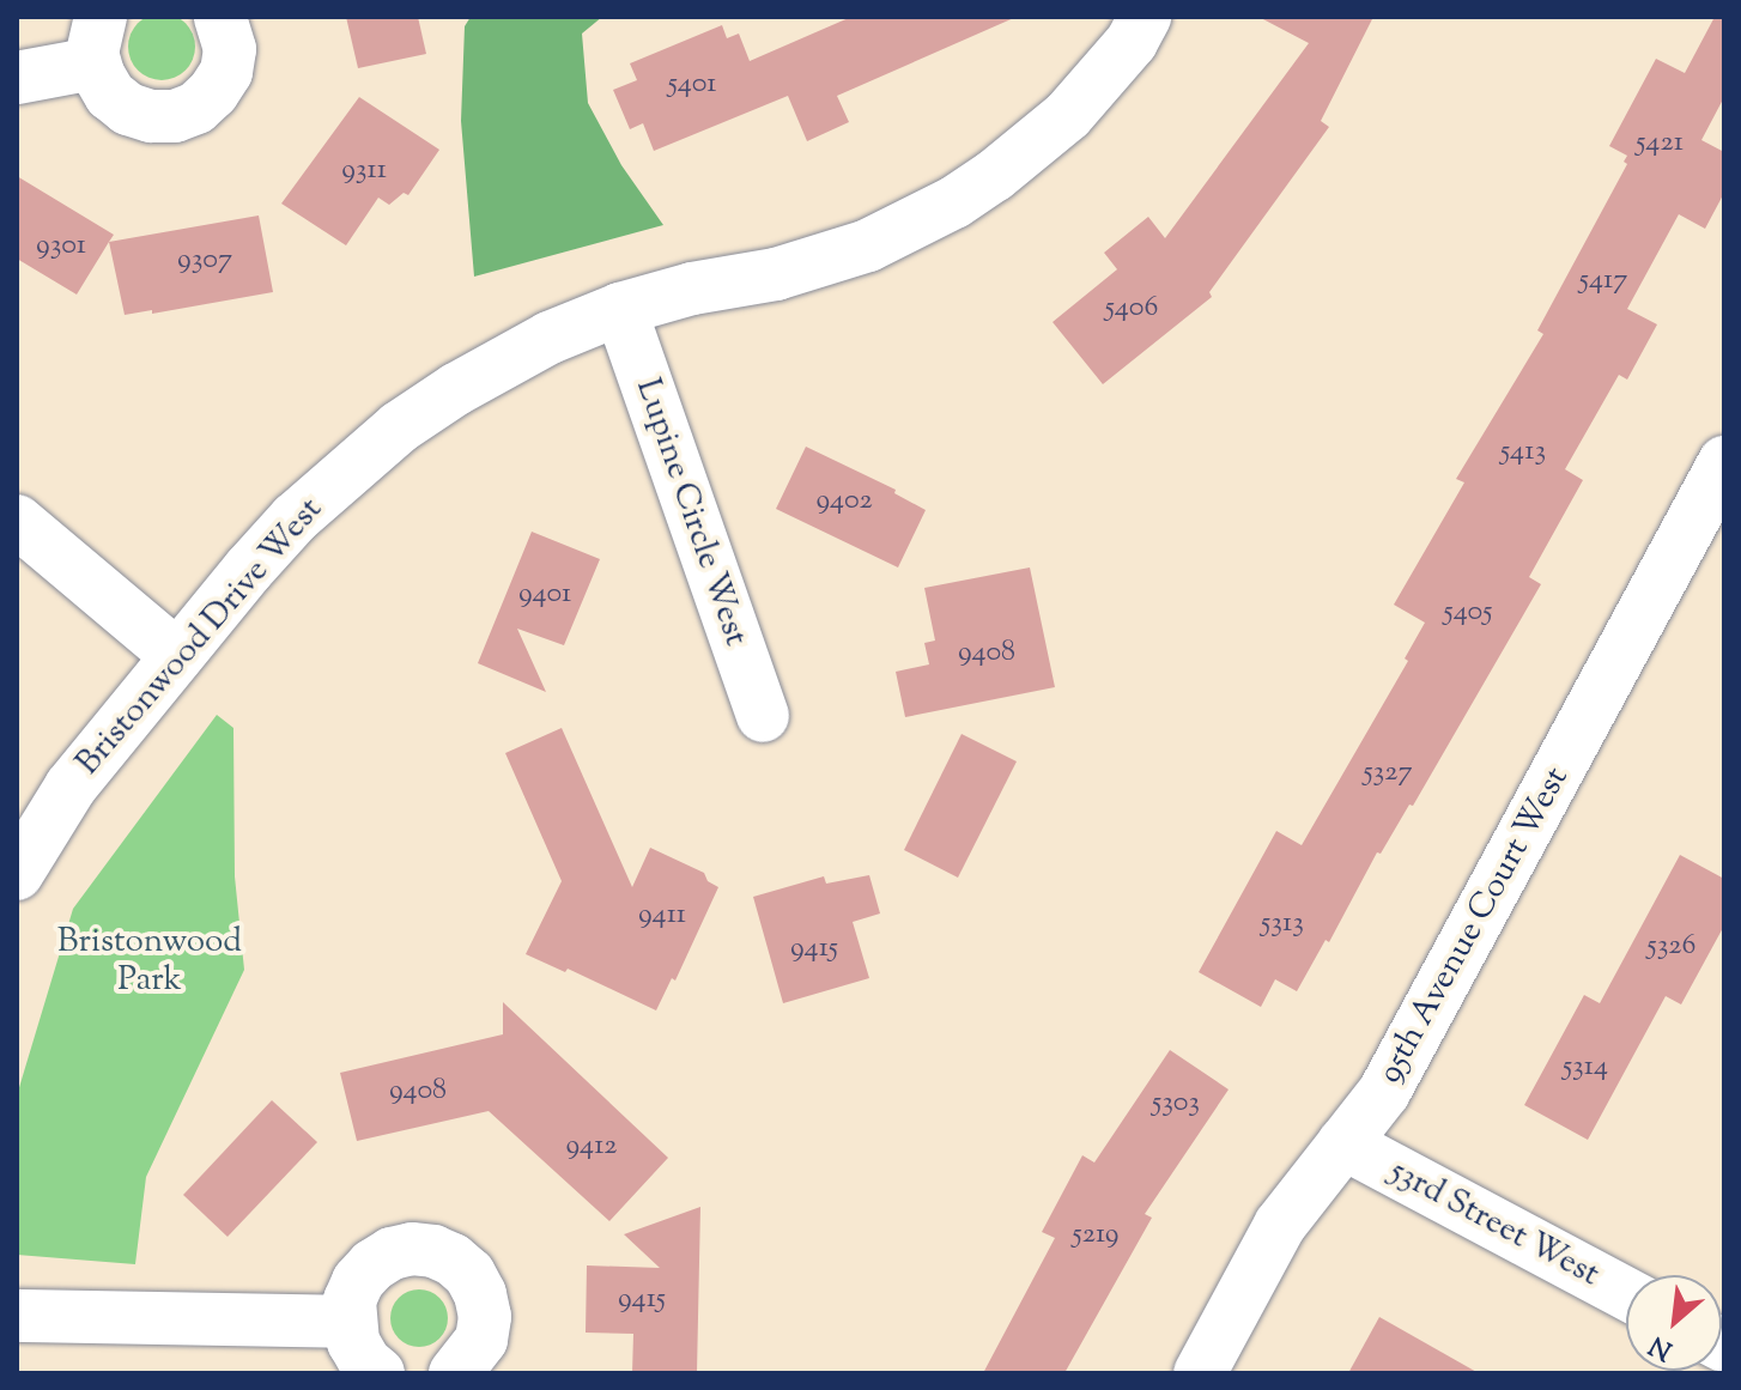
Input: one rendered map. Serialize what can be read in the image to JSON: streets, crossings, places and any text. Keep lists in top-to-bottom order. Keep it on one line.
{"streets":{"street":["Lupine Circle West","Bristonwood Drive West","95th Avenue Court West","53rd Street West"]},"crossings":[["Lupine Circle West","Bristonwood Drive West"],["95th Avenue Court West","53rd Street West"]],"parks":["Bristonwood Park"],"house_numbers":["5401","5421","9311","9301","9307","5417","5406","5413","9402","9401","5405","9408","5327","9411","5313","5326","9415","5314","9408","5303","9412","5219","9415"],"north":"bottom left"}
